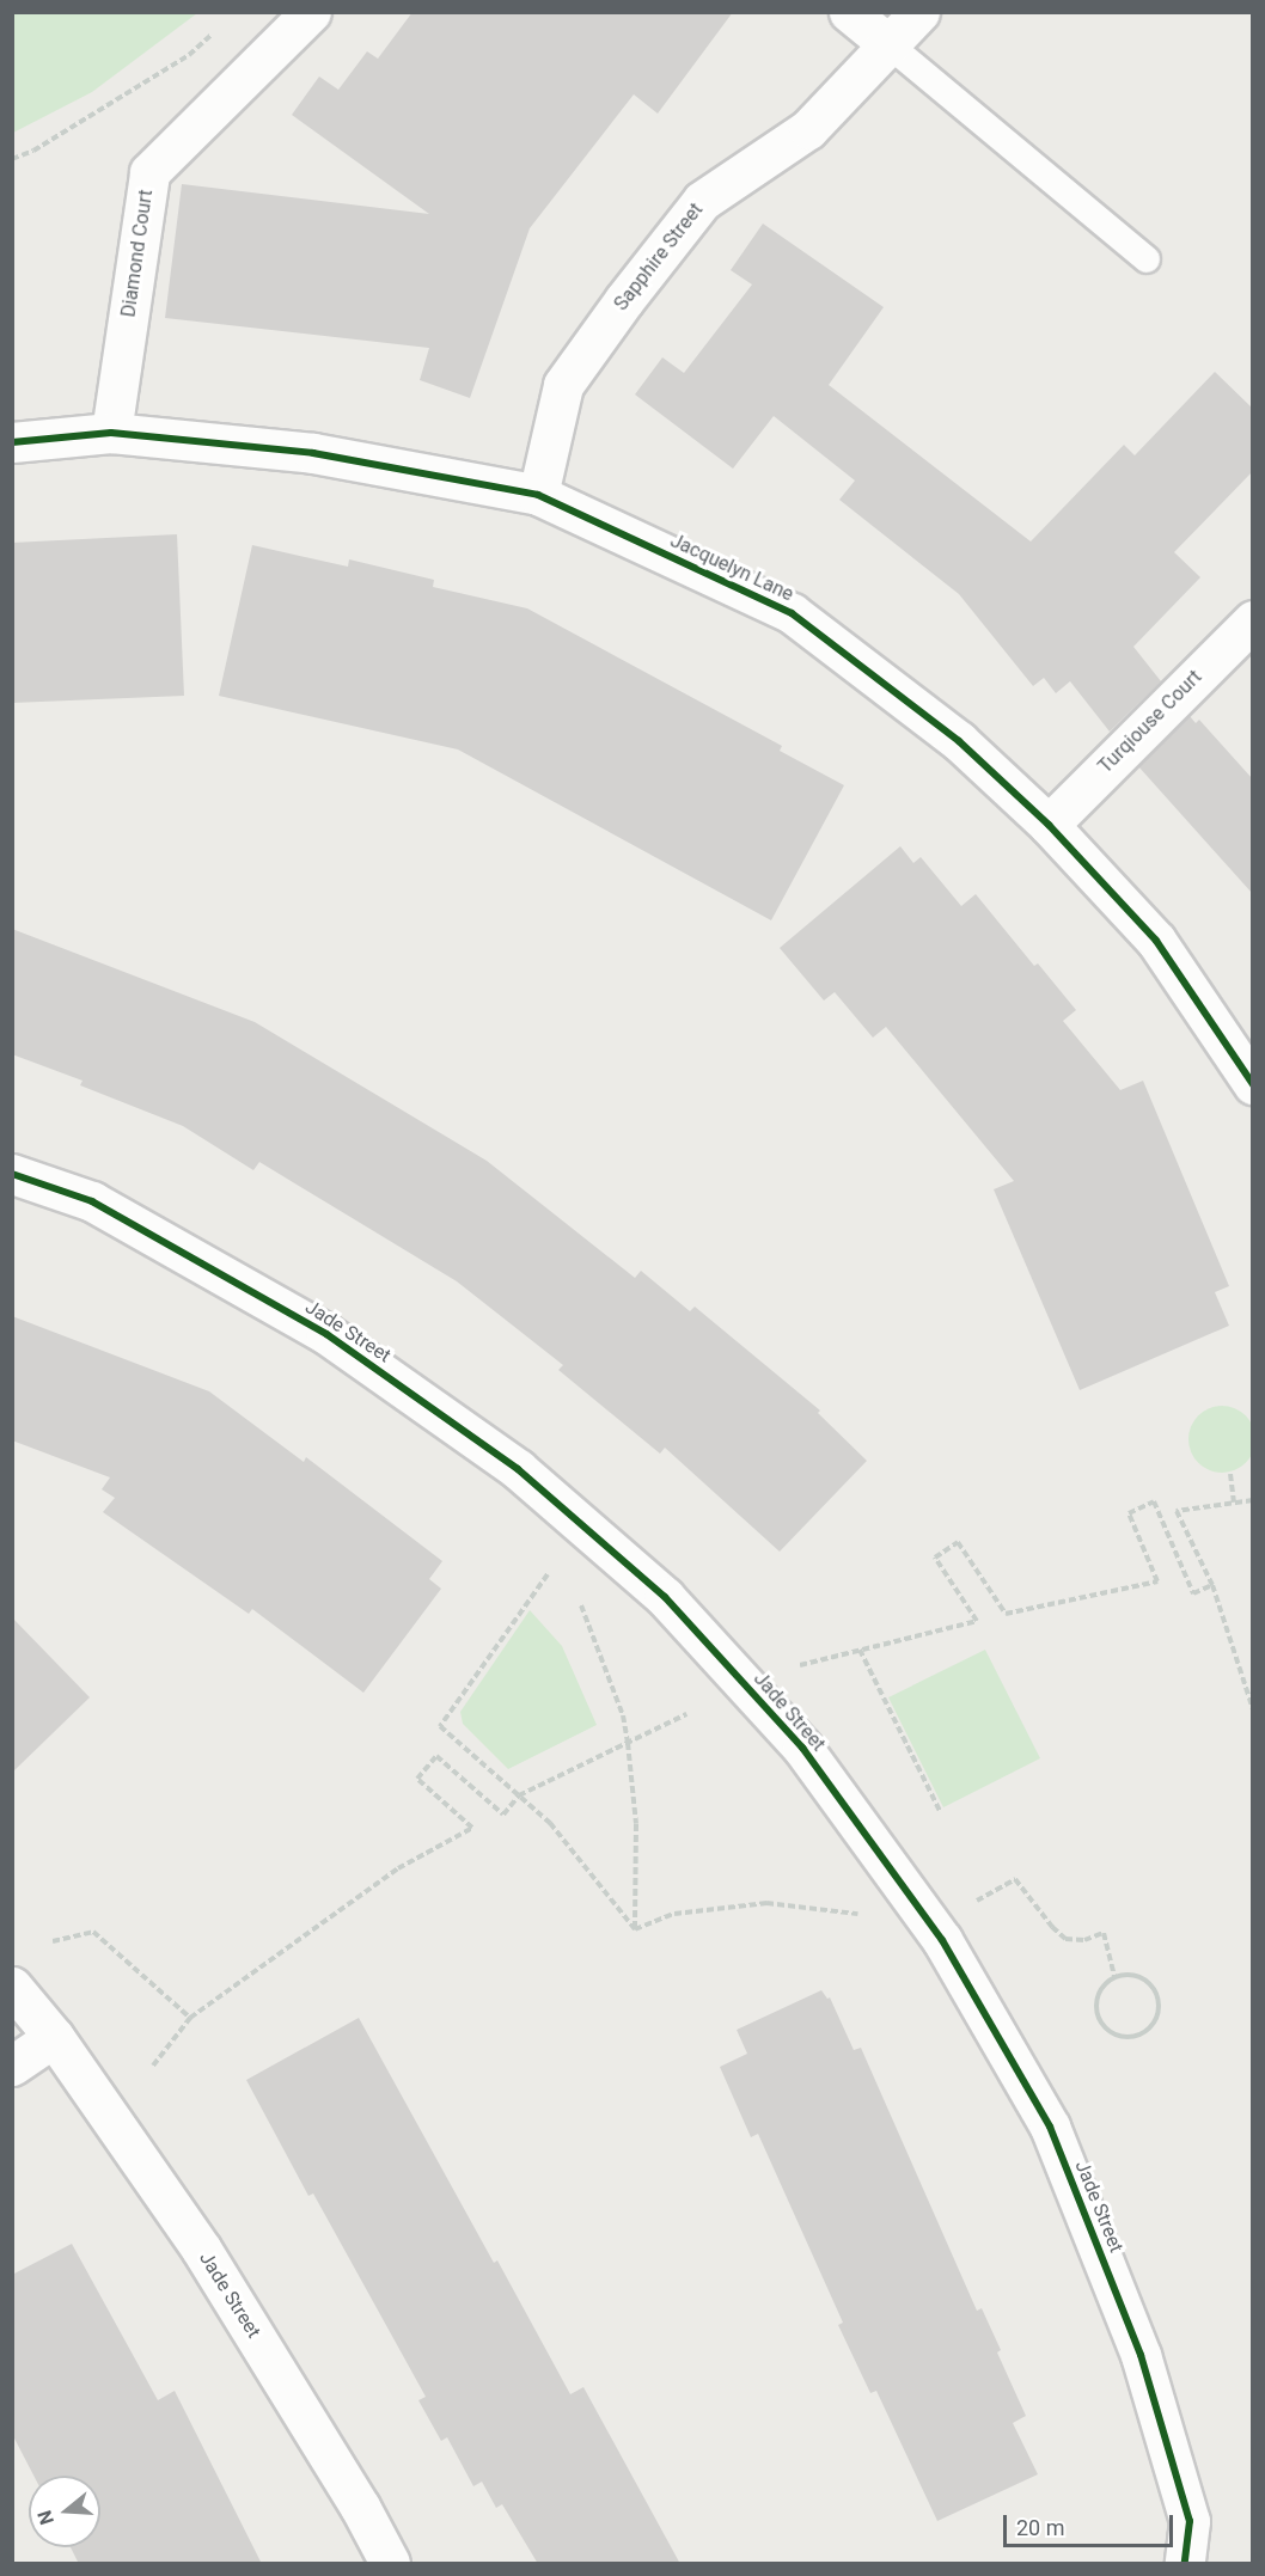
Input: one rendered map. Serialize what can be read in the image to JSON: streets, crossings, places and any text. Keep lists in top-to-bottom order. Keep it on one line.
{"streets":{"street":["Diamond Court","Sapphire Street","Jacquelyn Lane","Turqiouse Court","Jade Street"]},"crossings":[["Diamond Court","Jacquelyn Lane"],["Sapphire Street","Jacquelyn Lane"],["Jacquelyn Lane","Turqiouse Court"]],"scale_bar":"20 m","north":"left"}
